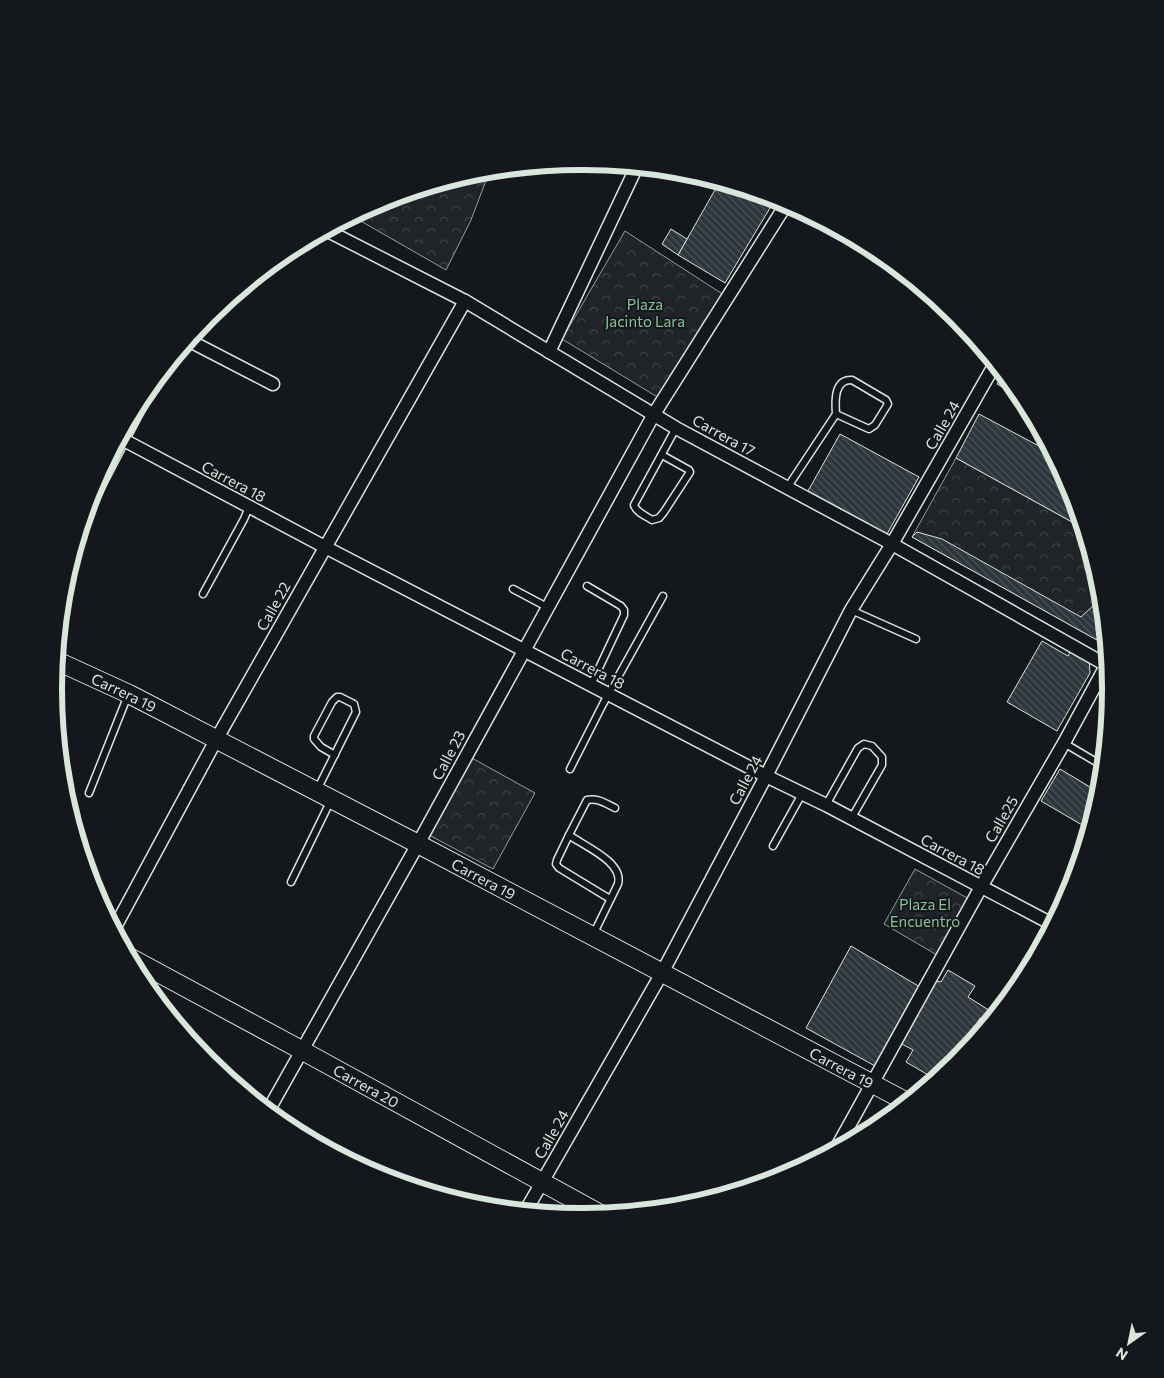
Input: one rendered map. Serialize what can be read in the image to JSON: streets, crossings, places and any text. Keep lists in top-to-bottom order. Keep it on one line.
{"streets":{"street":["Calle 24","Carrera 17","Carrera 18","Calle 22","Carrera 19","Calle 23","Calle25","Carrera 20"]},"crossings":[["Calle 24","Carrera 17"],["Calle 24","Carrera 18"],["Calle 24","Carrera 19"],["Calle 24","Carrera 20"],["Carrera 17","Calle 22"],["Carrera 17","Calle 23"],["Carrera 18","Calle 22"],["Carrera 18","Calle 23"],["Carrera 18","Calle25"],["Calle 22","Carrera 19"],["Carrera 19","Calle 23"],["Carrera 19","Calle25"],["Calle 23","Carrera 20"]],"parks":["Plaza Jacinto Lara","Plaza El Encuentro"],"north":"bottom left"}
